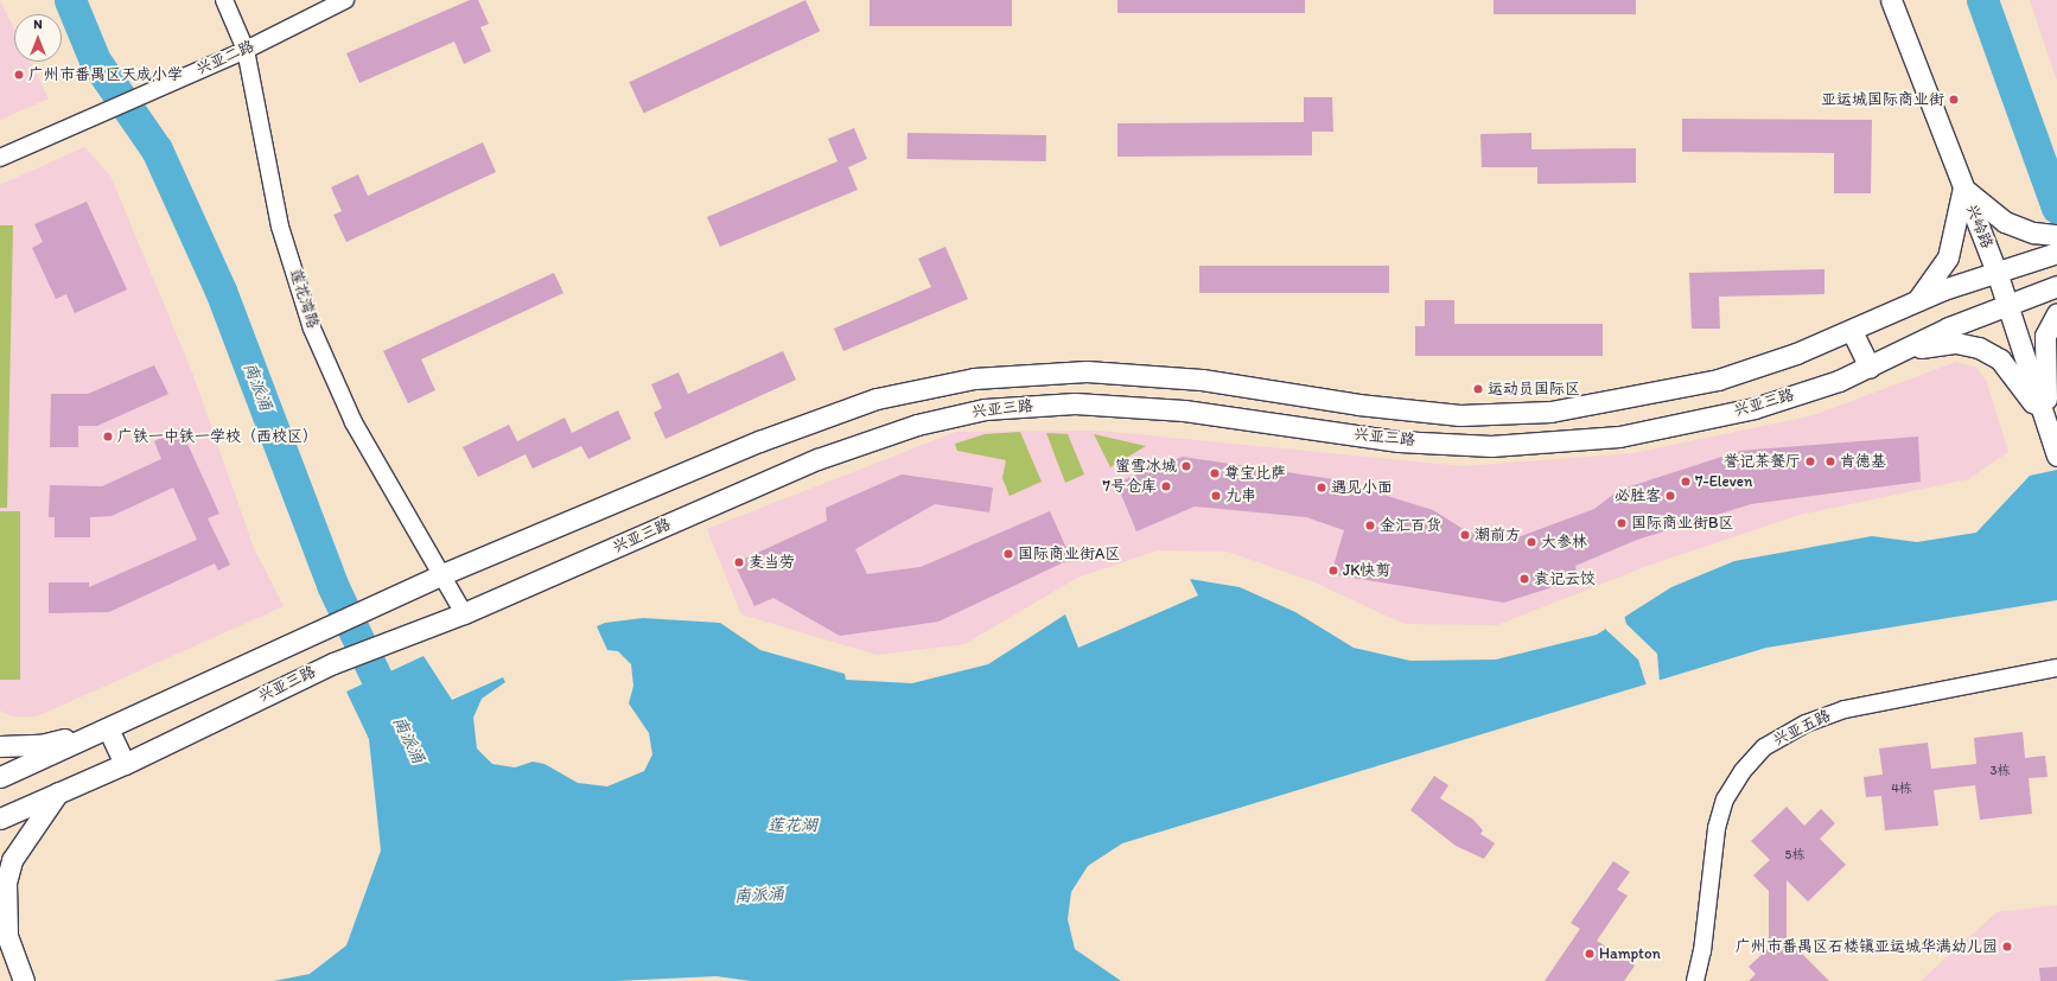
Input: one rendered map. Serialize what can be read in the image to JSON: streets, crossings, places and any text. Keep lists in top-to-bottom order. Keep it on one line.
{"streets":{"street":["兴亚二路","兴岭路","莲花湾路","兴亚三路","兴亚五路"]},"crossings":[["兴亚二路","莲花湾路"],["兴岭路","兴亚三路"],["莲花湾路","兴亚三路"]],"water":["南派涌","莲花湖"],"places":["广州市番禺区天成小学","亚运城国际商业街","运动员国际区","广铁一中铁一学校（西校区）","誉记茶餐厅","肯德基","蜜雪冰城","尊宝比萨","7-Eleven","7号仓库","遇见小面","九串","必胜客","国际商业街B区","金汇百货","潮前方","大参林","国际商业街A区","麦当劳","JK快剪","袁记云饺","广州市番禺区石楼镇亚运城华满幼儿园","Hampton"],"house_numbers":["3栋","4栋","5栋"],"north":"top"}
